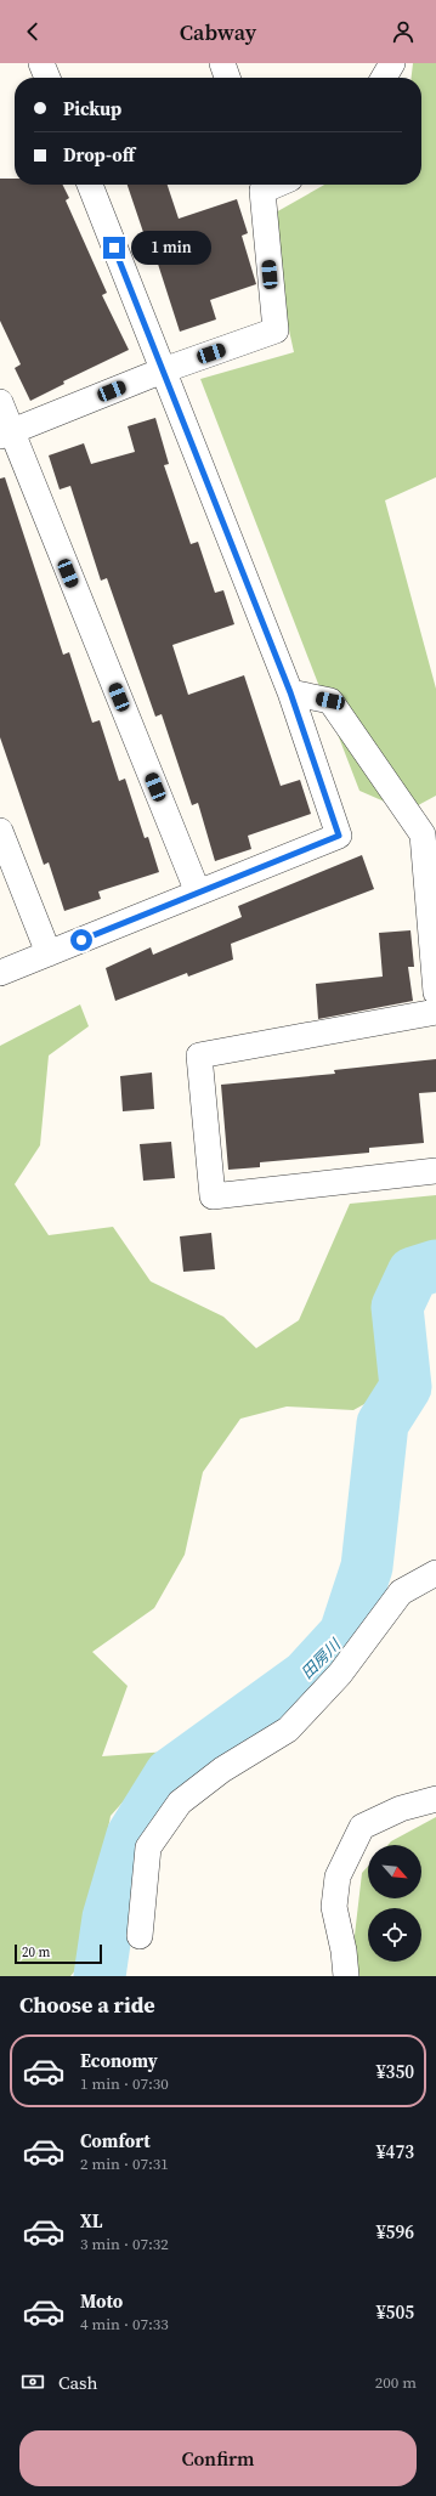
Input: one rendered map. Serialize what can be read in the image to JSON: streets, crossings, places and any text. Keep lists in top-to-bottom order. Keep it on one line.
{"water":["田房川"],"scale_bar":"20 m","north":"bottom right","page":{"header":"Cabway","banner":["Pickup","Drop-off"],"bubble":"1 min","scale":"20 m","heading":"Choose a ride","list":[{"name":"Economy","note":"1 min · 07:30","value":"¥350"},{"name":"Comfort","note":"2 min · 07:31","value":"¥473"},{"name":"XL","note":"3 min · 07:32","value":"¥596"},{"name":"Moto","note":"4 min · 07:33","value":"¥505"}],"pay":["Cash","200 m"],"buttons":"Confirm"}}
